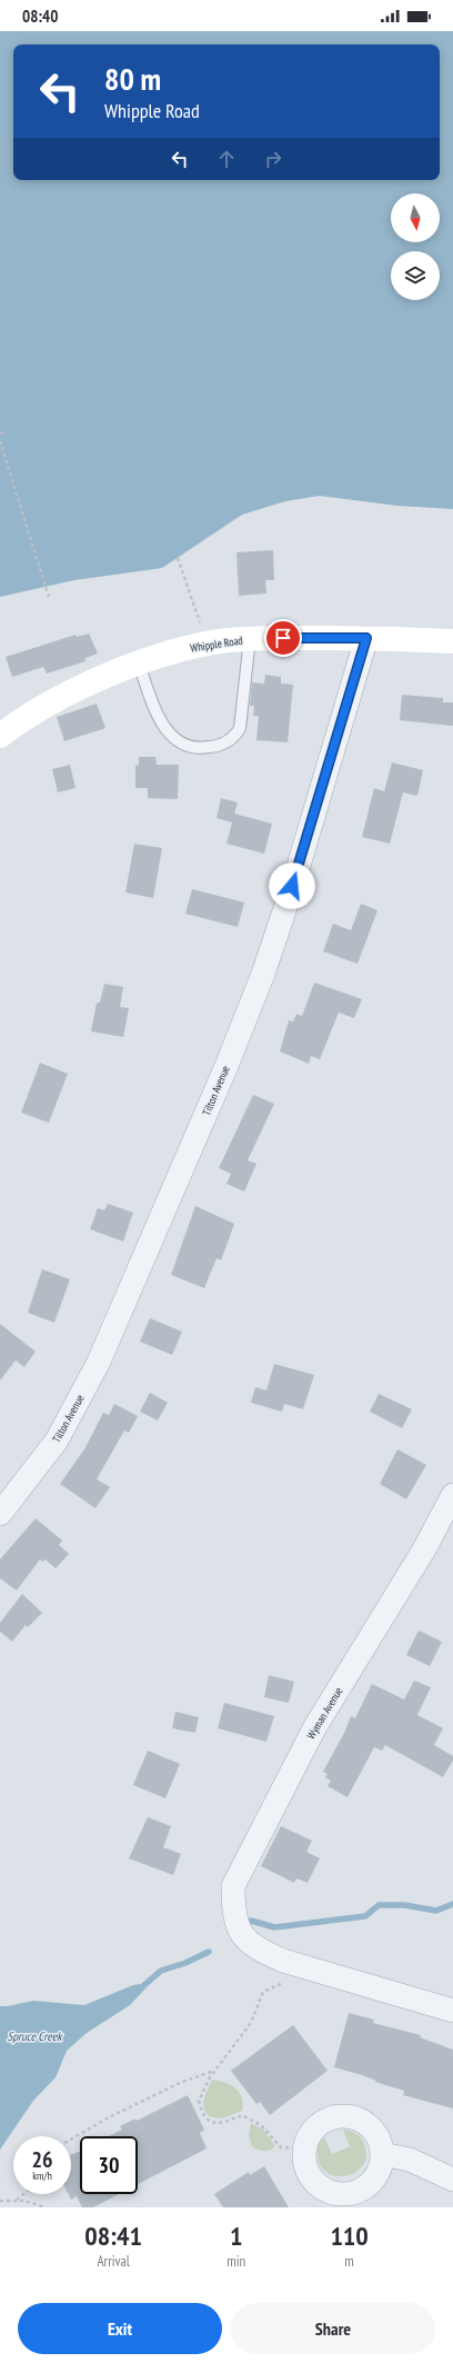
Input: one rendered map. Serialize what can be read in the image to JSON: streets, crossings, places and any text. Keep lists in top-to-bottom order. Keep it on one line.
{"streets":{"main road":["Whipple Road"],"street":["Tilton Avenue","Wyman Avenue"]},"crossings":[["Whipple Road","Tilton Avenue"]],"water":["Spruce Creek"],"north":"bottom","page":{"status":"08:40","turn":["80 m","Whipple Road"],"speed":"26 km/h","limit":"30","eta":["08:41","Arrival","1","min","110","m"],"buttons":["Exit","Share"]}}
